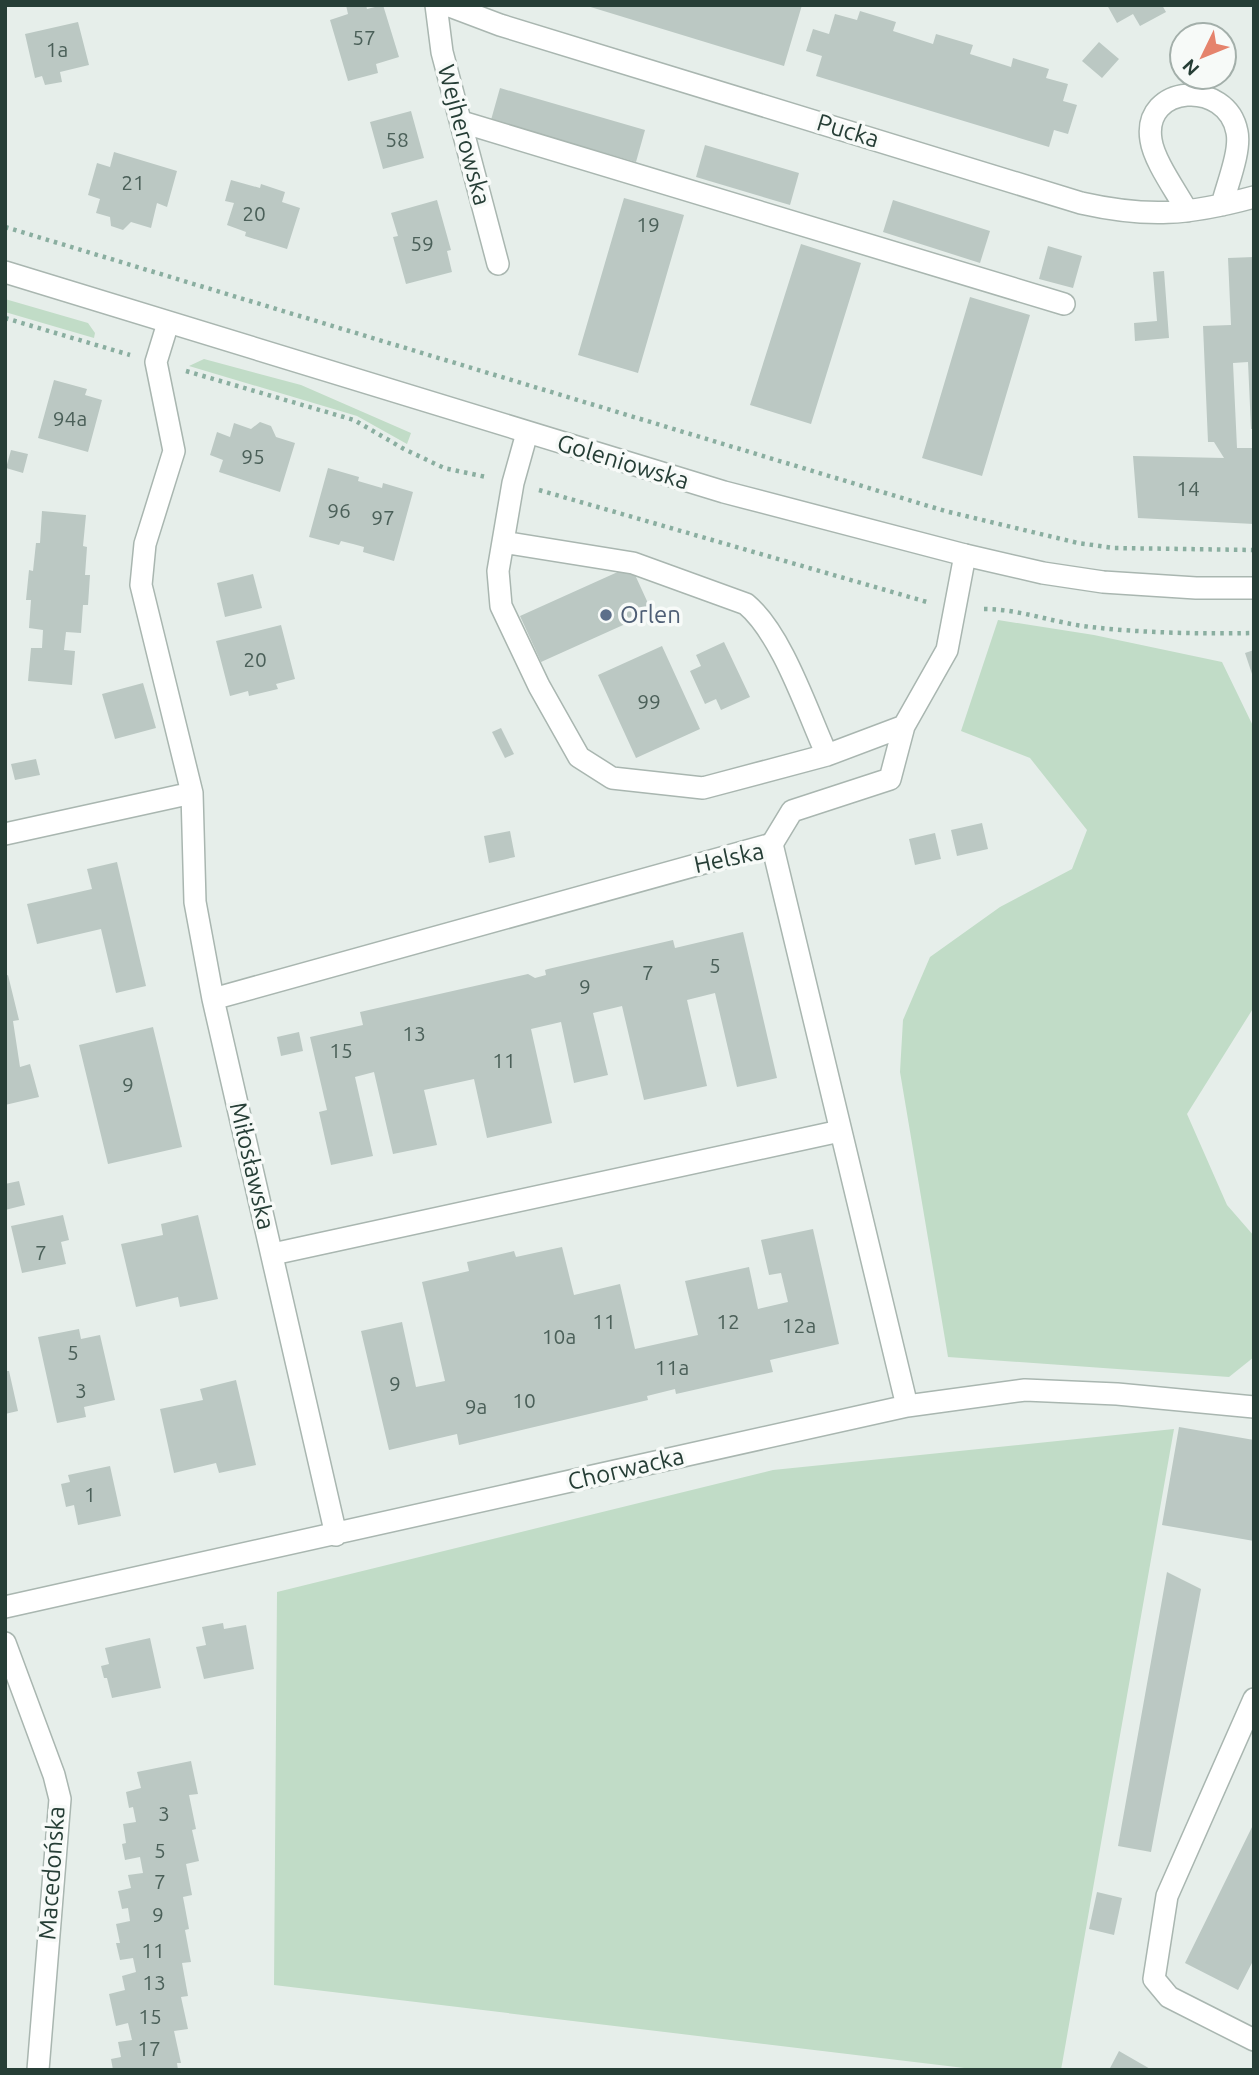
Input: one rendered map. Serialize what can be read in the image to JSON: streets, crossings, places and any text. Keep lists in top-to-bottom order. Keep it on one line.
{"streets":{"street":["Pucka","Wejherowska","Goleniowska","Helska","Miłosławska","Chorwacka","Macedońska"]},"crossings":[["Goleniowska","Miłosławska"],["Helska","Miłosławska"],["Helska","Chorwacka"],["Miłosławska","Chorwacka"]],"places":["Orlen"],"house_numbers":["57","1a","58","21","20","19","59","94a","95","14","96","97","20","99","5","7","9","13","15","11","9","7","11","12","12a","10a","5","11a","9","3","10","9a","1","3","5","7","9","11","13","15","17"],"north":"bottom left"}
